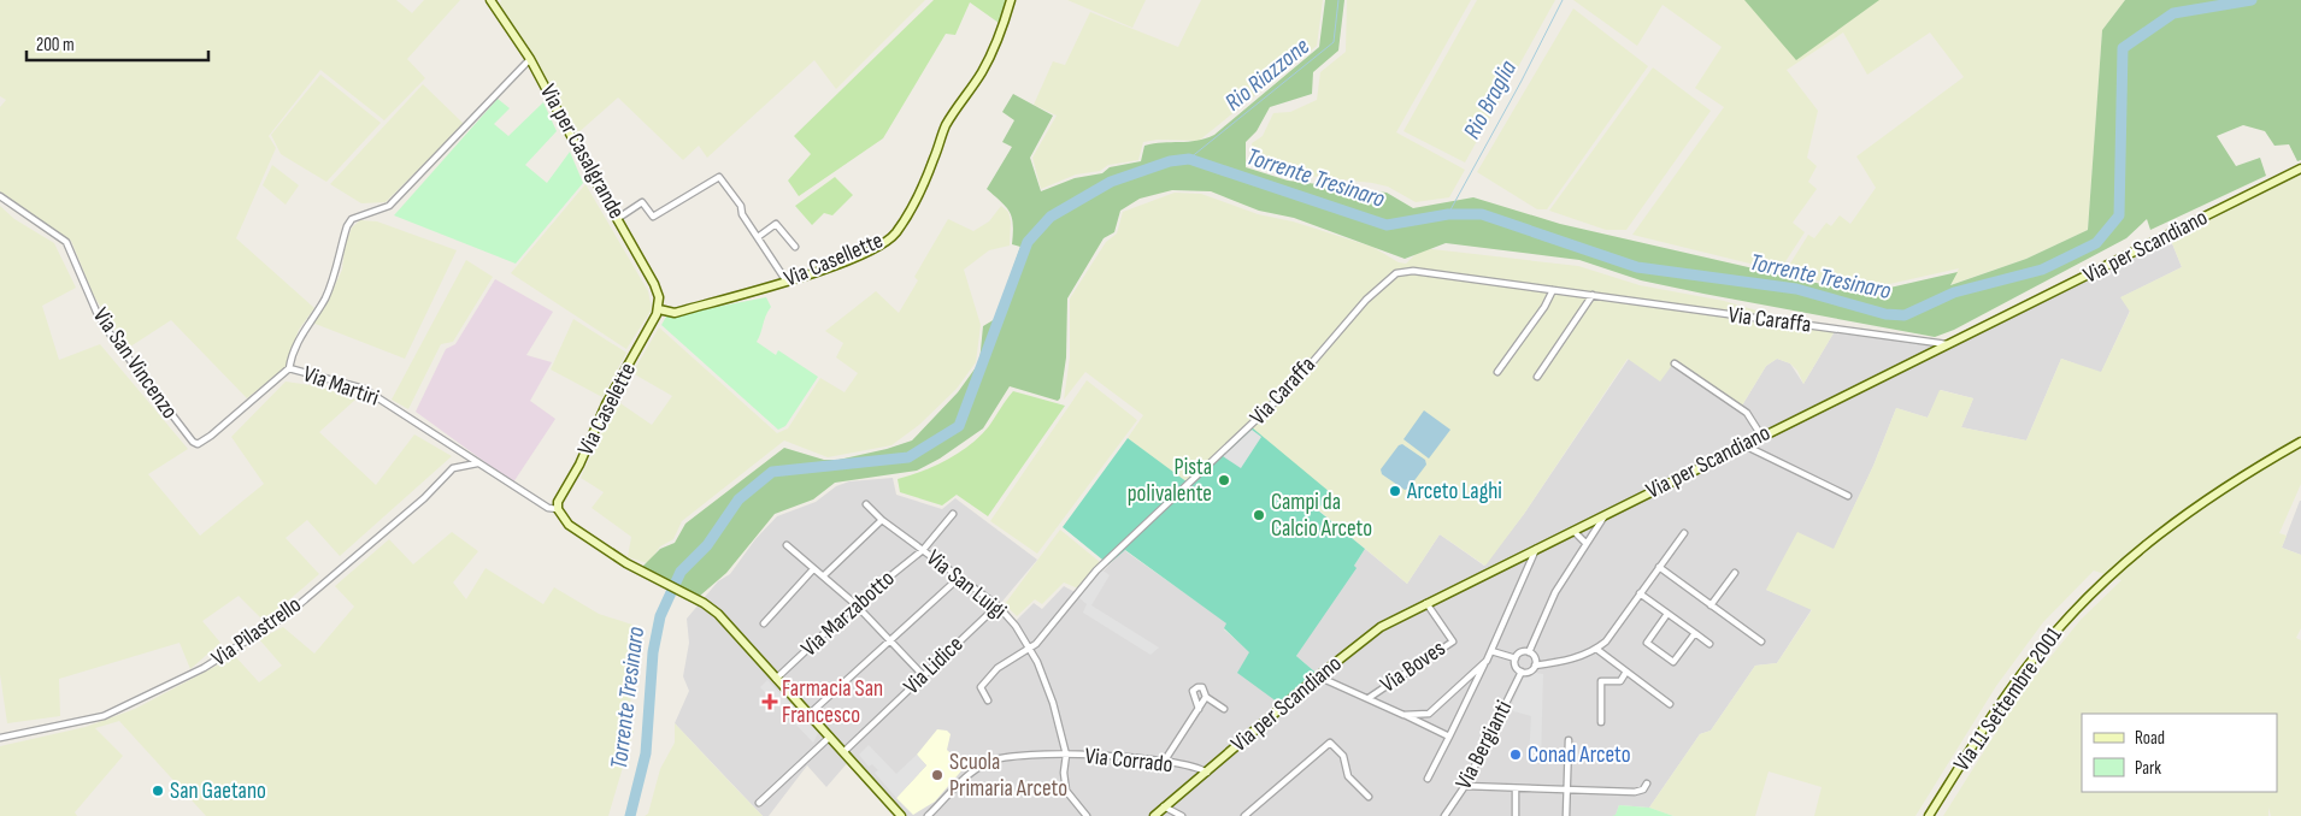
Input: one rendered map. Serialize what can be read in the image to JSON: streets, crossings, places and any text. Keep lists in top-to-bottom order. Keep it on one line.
{"streets":{"street":["Via per Casalgrande","Via per Scandiano","Via Casellette","Via Caraffa","Via San Vincenzo","Via Martiri","Via Caselette","Via San Luigi","Via Marzabotto","Via Pilastrello","Via Lidice","Via Boves","Via 11 Settembre 2001","Via Bergianti","Via Corrado"]},"crossings":[["Via per Casalgrande","Via Casellette"],["Via per Casalgrande","Via Martiri"],["Via per Casalgrande","Via Caselette"],["Via per Scandiano","Via Caraffa"],["Via per Scandiano","Via Boves"],["Via per Scandiano","Via Corrado"],["Via Casellette","Via Caselette"],["Via Caraffa","Via San Luigi"],["Via San Vincenzo","Via Martiri"],["Via Martiri","Via Caselette"],["Via Martiri","Via Marzabotto"],["Via Martiri","Via Pilastrello"],["Via Martiri","Via Lidice"],["Via San Luigi","Via Marzabotto"],["Via San Luigi","Via Lidice"],["Via San Luigi","Via Corrado"]],"water":["Rio Riazzone","Rio Braglia","Torrente Tresinaro"],"places":{"other":["Pista polivalente","Arceto Laghi","Campi da Calcio Arceto","Conad Arceto","Scuola Primaria Arceto","San Gaetano"],"health":["Farmacia San Francesco"]},"legend":["Road","Park"],"scale_bar":"200 m"}
